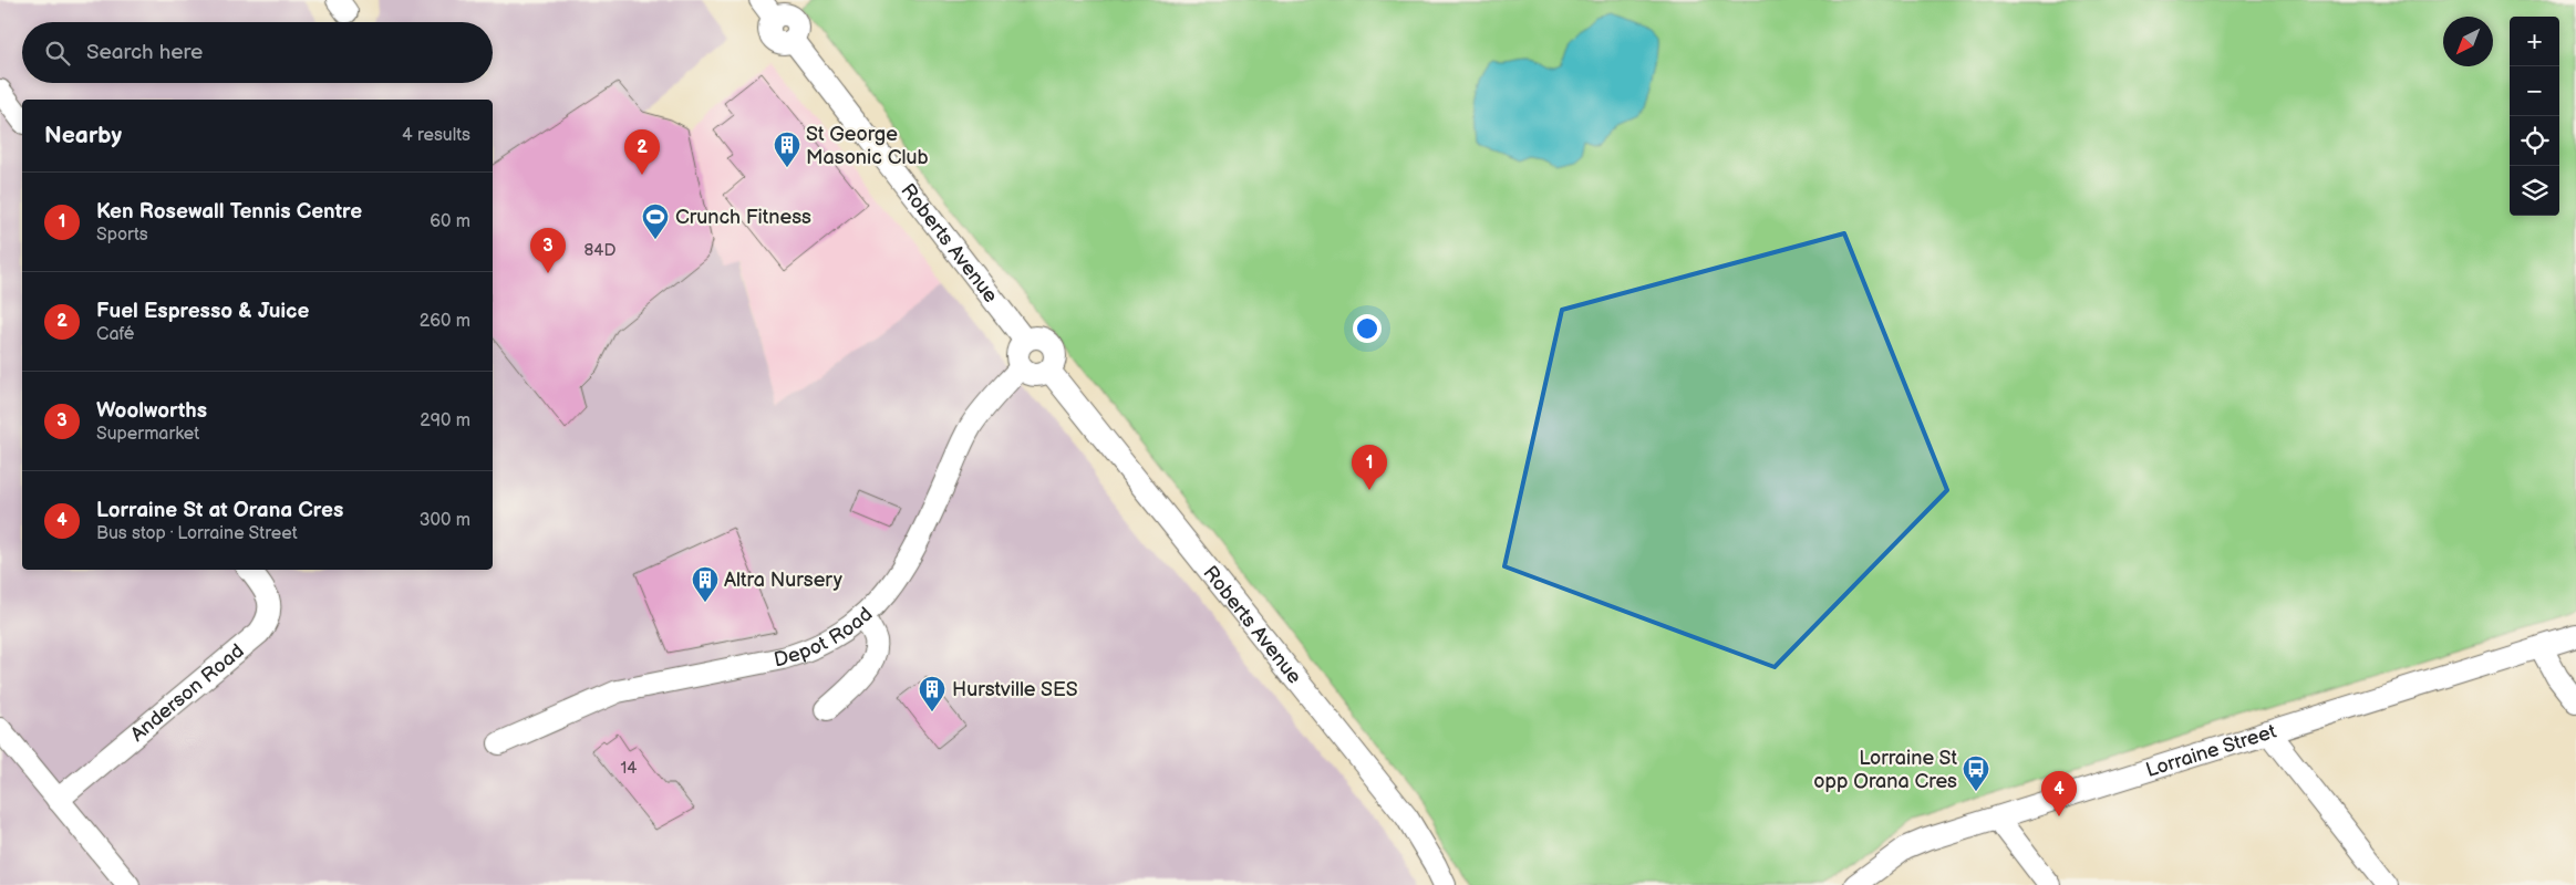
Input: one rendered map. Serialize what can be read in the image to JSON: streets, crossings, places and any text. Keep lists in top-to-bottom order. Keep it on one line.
{"streets":{"street":["Roberts Avenue","Depot Road","Anderson Road","Lorraine Street"]},"crossings":[["Roberts Avenue","Depot Road"]],"places":{"building":["St George Masonic Club","Altra Nursery","Hurstville SES"],"sports":["Crunch Fitness"],"bus stop":["Lorraine St opp Orana Cres"]},"house_numbers":["84D","14"],"north":"bottom left","page":{"map_buttons":["+","−"],"search":"Search here","heading":["Nearby","4 results"],"pins":["2","3","1","4"],"list":[{"mark":"1","name":"Ken Rosewall Tennis Centre","note":"Sports","value":"60 m"},{"mark":"2","name":"Fuel Espresso & Juice","note":"Café","value":"260 m"},{"mark":"3","name":"Woolworths","note":"Supermarket","value":"290 m"},{"mark":"4","name":"Lorraine St at Orana Cres","note":"Bus stop · Lorraine Street","value":"300 m"}]}}
